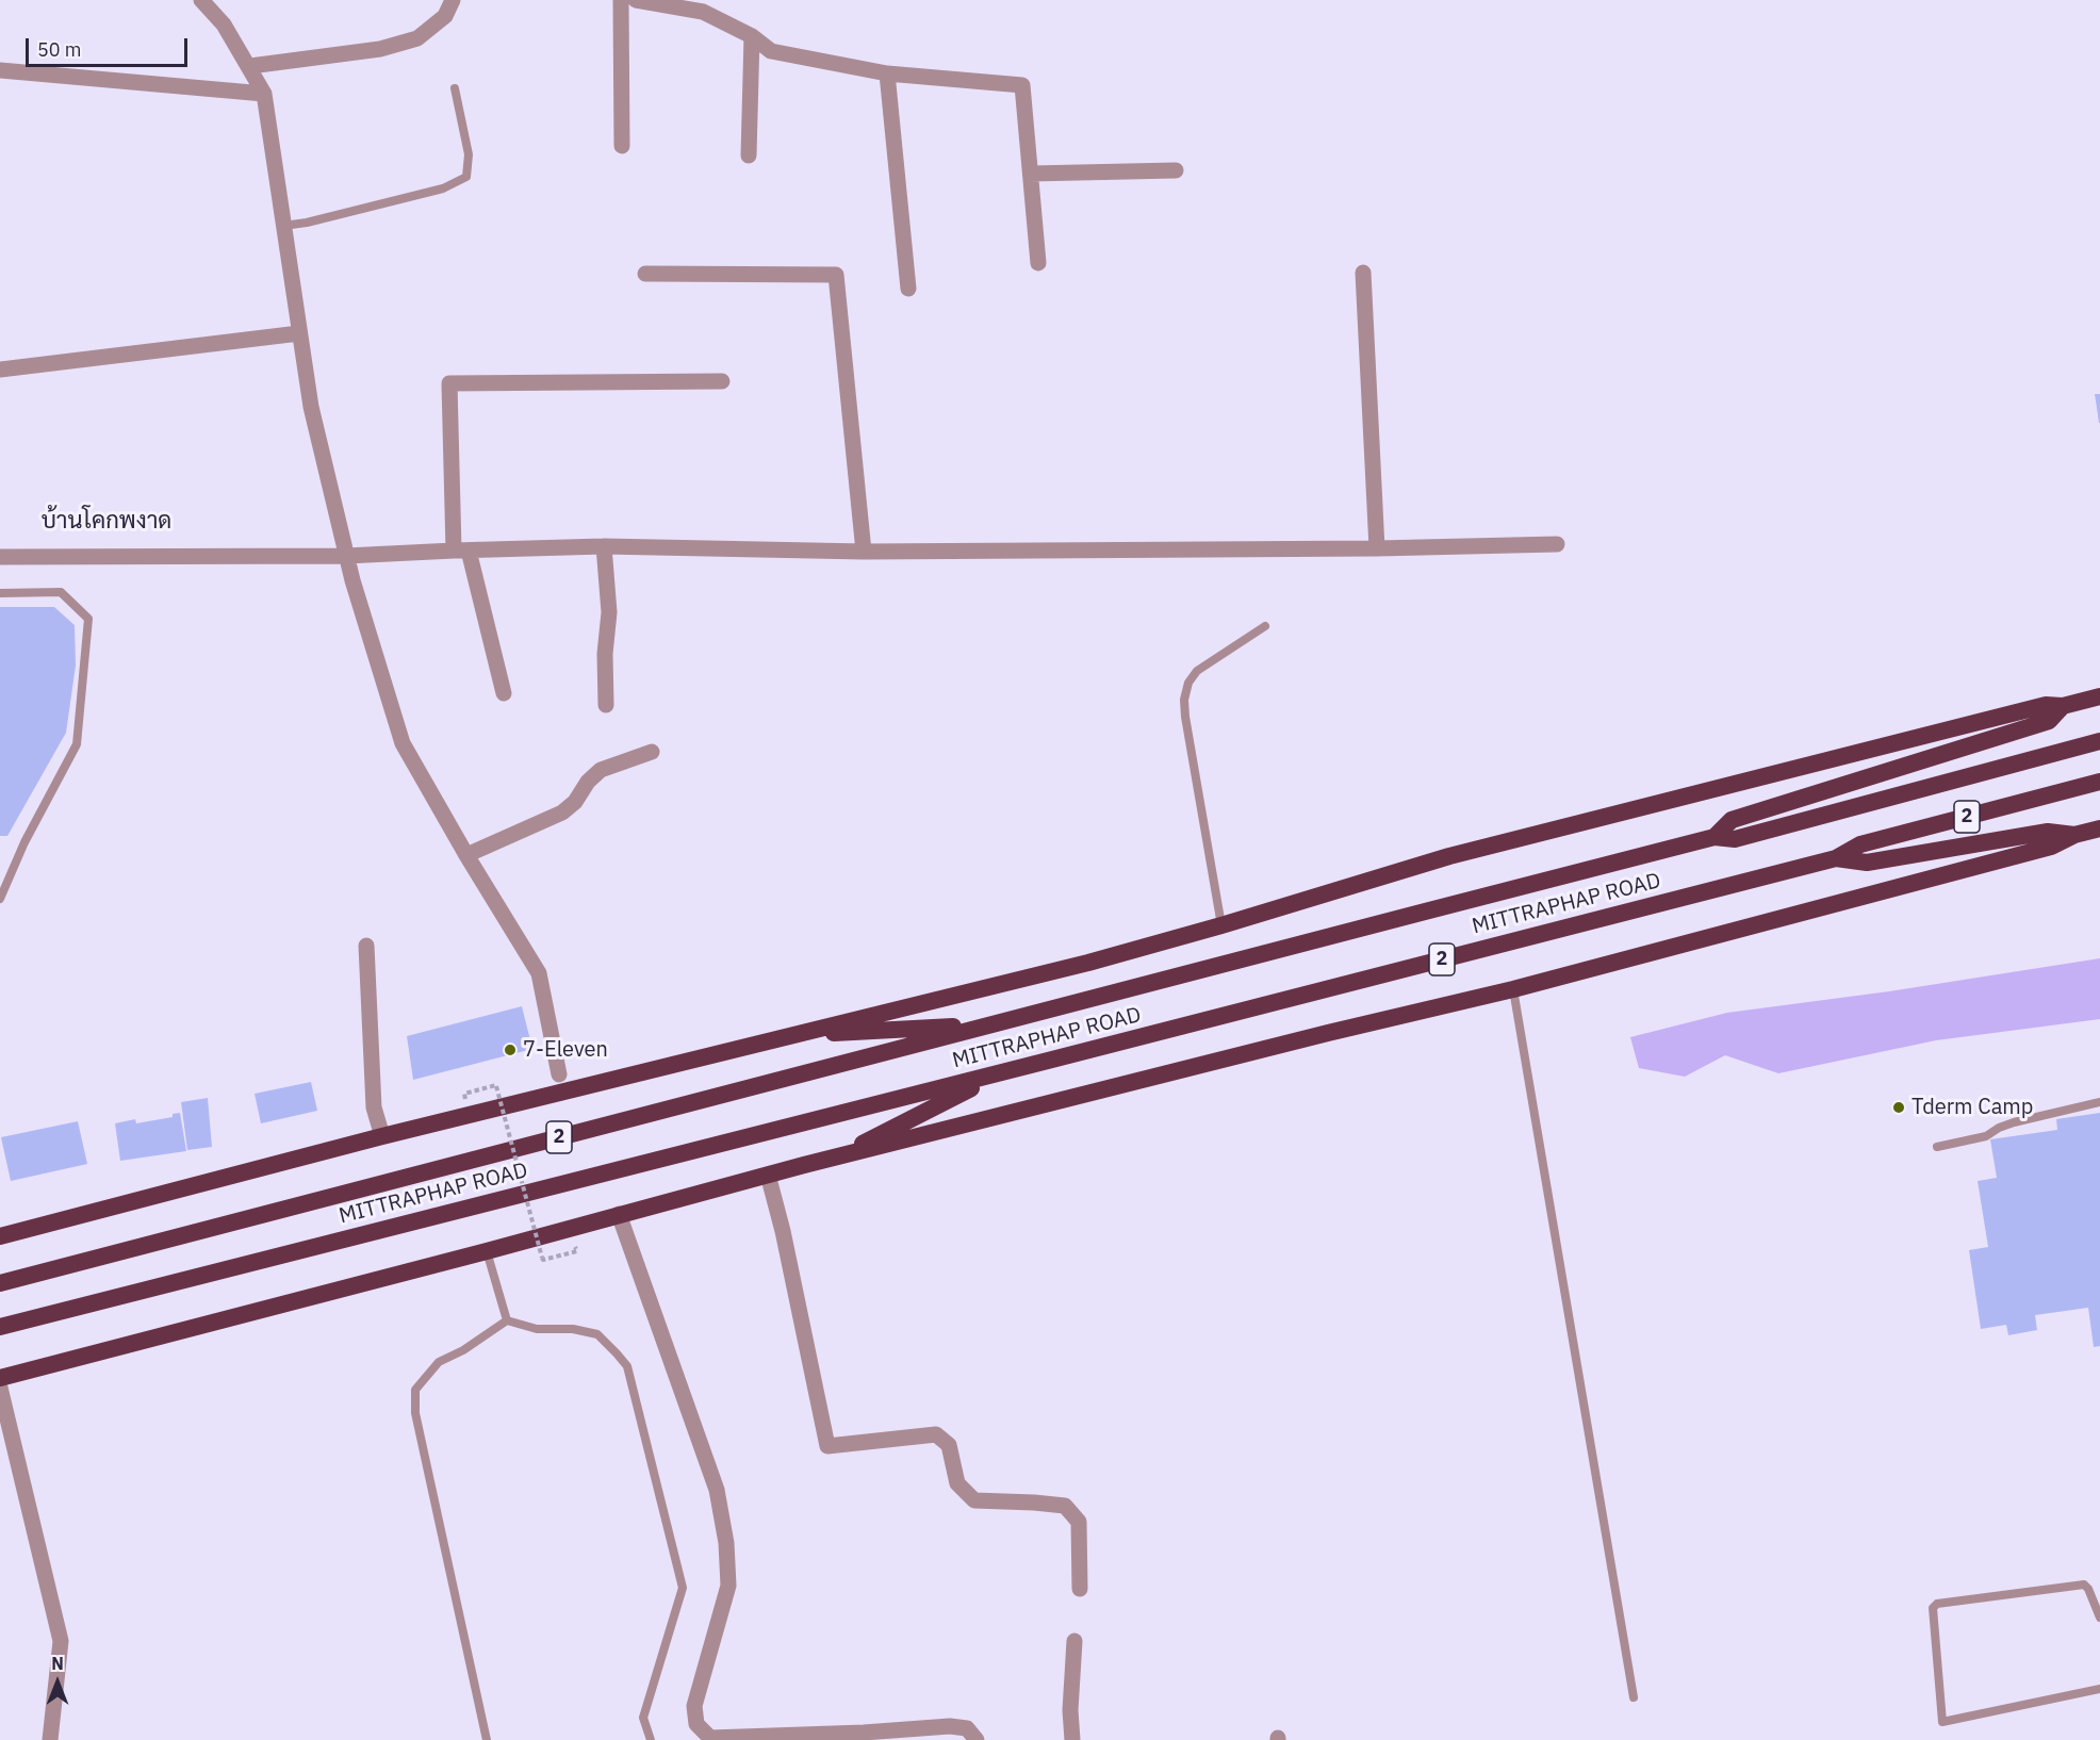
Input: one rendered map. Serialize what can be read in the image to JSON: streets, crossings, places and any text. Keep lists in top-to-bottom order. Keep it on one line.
{"streets":{"highway":["2","MITTRAPHAP ROAD"]},"districts":["บ้านโคกพงาด"],"places":["7-Eleven","Tderm Camp"],"scale_bar":"50 m","north":"top"}
